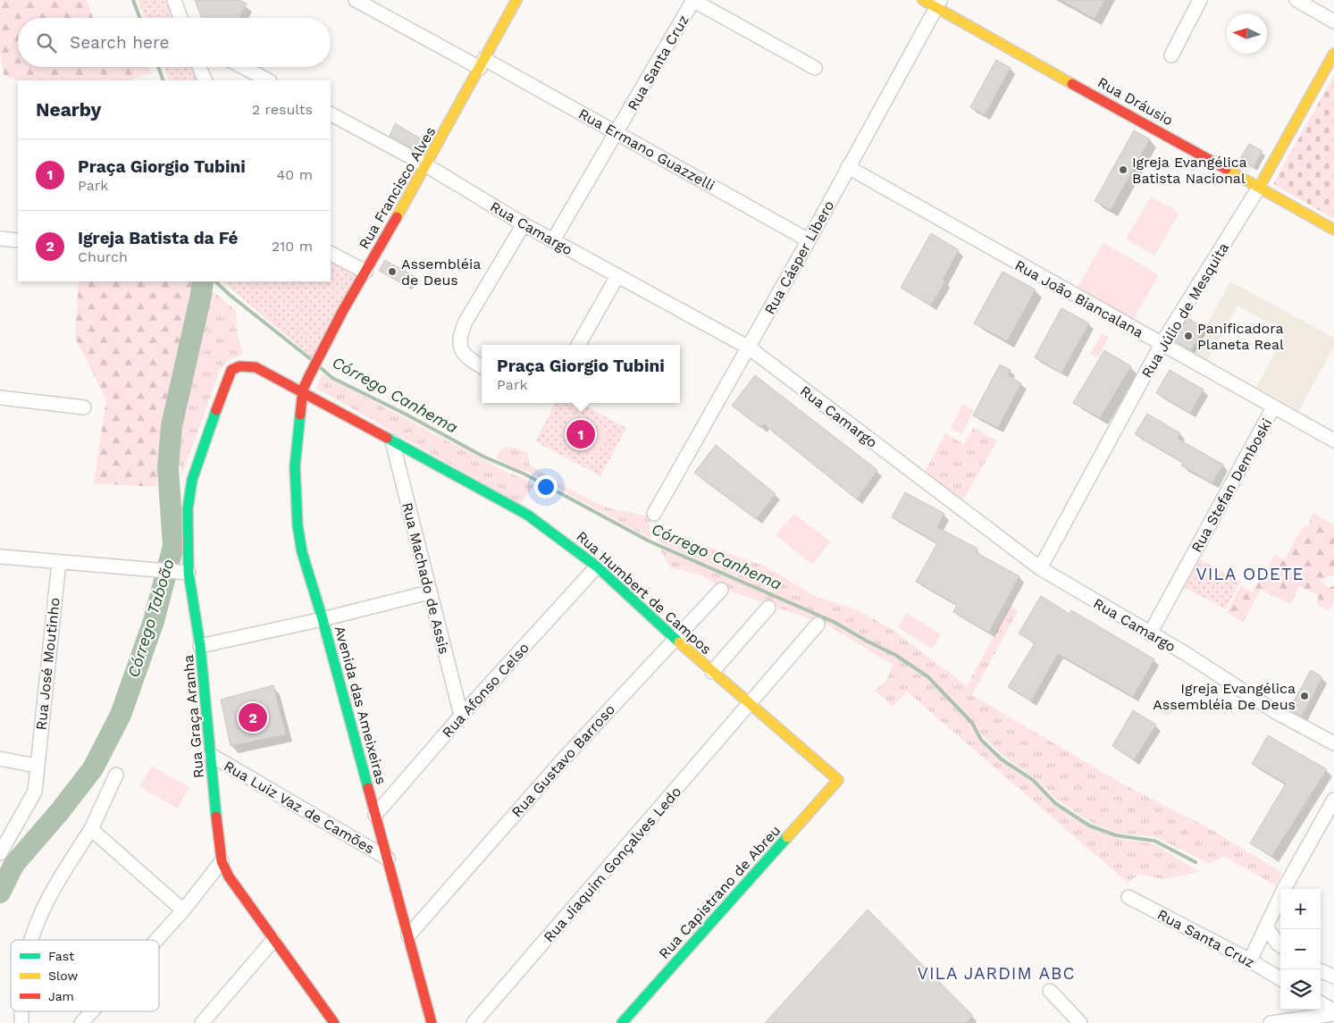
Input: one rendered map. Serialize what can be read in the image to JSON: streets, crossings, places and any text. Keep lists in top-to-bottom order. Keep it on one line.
{"streets":{"street":["Rua Santa Cruz","Rua Dráusio","Rua Ermano Guazzelli","Rua Francisco Alves","Rua Camargo","Rua Cásper Libero","Rua João Biancalana","Rua Júlio de Mesquita","Rua Stefan Demboski","Rua Machado de Assis","Rua Humbert de Campos","Rua José Moutinho","Rua Afonso Celso","Avenida das Ameixeiras","Rua Graça Aranha","Rua Gustavo Barroso","Rua Luiz Vaz de Camões","Rua Jiaquim Gonçalves Ledo","Rua Capistrano de Abreu"]},"crossings":[["Rua Santa Cruz","Rua Ermano Guazzelli"],["Rua Santa Cruz","Rua Camargo"],["Rua Dráusio","Rua Cásper Libero"],["Rua Dráusio","Rua Júlio de Mesquita"],["Rua Ermano Guazzelli","Rua Francisco Alves"],["Rua Ermano Guazzelli","Rua Cásper Libero"],["Rua Francisco Alves","Rua Camargo"],["Rua Francisco Alves","Rua Humbert de Campos"],["Rua Francisco Alves","Avenida das Ameixeiras"],["Rua Camargo","Rua Cásper Libero"],["Rua Camargo","Rua Júlio de Mesquita"],["Rua Camargo","Rua Stefan Demboski"],["Rua Cásper Libero","Rua João Biancalana"],["Rua João Biancalana","Rua Júlio de Mesquita"],["Rua João Biancalana","Rua Stefan Demboski"],["Rua Machado de Assis","Rua Humbert de Campos"],["Rua Machado de Assis","Rua Afonso Celso"],["Rua Humbert de Campos","Rua Afonso Celso"],["Rua Humbert de Campos","Avenida das Ameixeiras"],["Rua Humbert de Campos","Rua Graça Aranha"],["Rua Humbert de Campos","Rua Gustavo Barroso"],["Rua Humbert de Campos","Rua Jiaquim Gonçalves Ledo"],["Rua Humbert de Campos","Rua Capistrano de Abreu"],["Rua Afonso Celso","Avenida das Ameixeiras"],["Avenida das Ameixeiras","Rua Gustavo Barroso"],["Avenida das Ameixeiras","Rua Luiz Vaz de Camões"],["Rua Graça Aranha","Rua Luiz Vaz de Camões"]],"districts":["VILA ODETE","VILA JARDIM ABC"],"water":["Córrego Canhema","Córrego Taboão"],"places":["Igreja Evangélica Batista Nacional","Assembléia de Deus","Panificadora Planeta Real","Igreja Evangélica Assembléia De Deus"],"legend":["Fast","Slow","Jam"],"north":"left","page":{"search":"Search here","heading":["Nearby","2 results"],"list":[{"mark":"1","name":"Praça Giorgio Tubini","note":"Park","value":"40 m"},{"mark":"2","name":"Igreja Batista da Fé","note":"Church","value":"210 m"}],"popup":["Praça Giorgio Tubini","Park"],"pins":["1","2"],"map_buttons":["+","−"]}}
